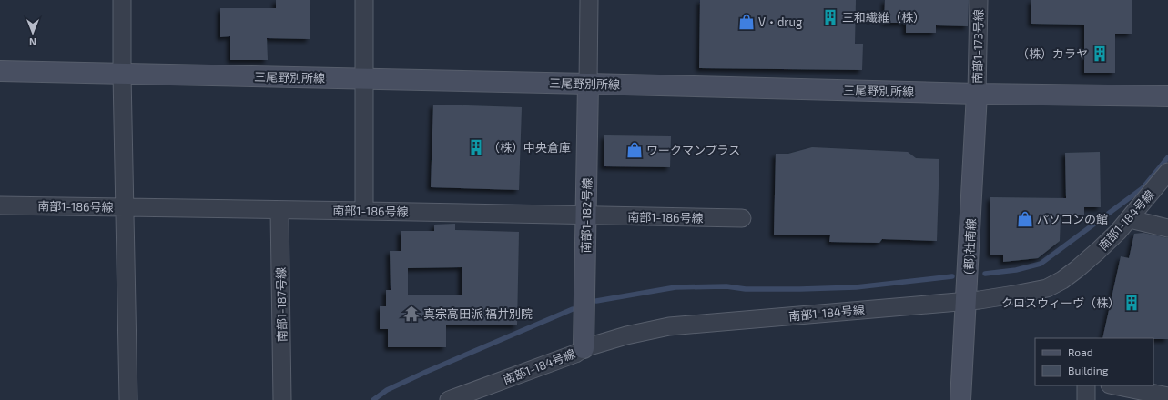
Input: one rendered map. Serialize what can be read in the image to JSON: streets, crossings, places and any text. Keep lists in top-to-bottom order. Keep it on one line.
{"streets":{"main road":["三尾野別所線","南部1-182号線","(都)社南線"],"street":["南部1-173号線","南部1-186号線","南部1-184号線","南部1-187号線"]},"crossings":[["南部1-173号線","三尾野別所線"],["南部1-173号線","(都)社南線"],["三尾野別所線","南部1-182号線"],["三尾野別所線","(都)社南線"],["南部1-186号線","南部1-182号線"],["南部1-186号線","南部1-187号線"],["南部1-182号線","南部1-184号線"],["南部1-184号線","(都)社南線"]],"places":{"building":["三和繊維（株）","（株）カラヤ","（株）中央倉庫","クロスウィーヴ（株）"],"shop":["V・drug","ワークマンプラス","パソコンの館"],"temple":["真宗高田派 福井別院"]},"legend":["Road","Building"],"north":"bottom"}
